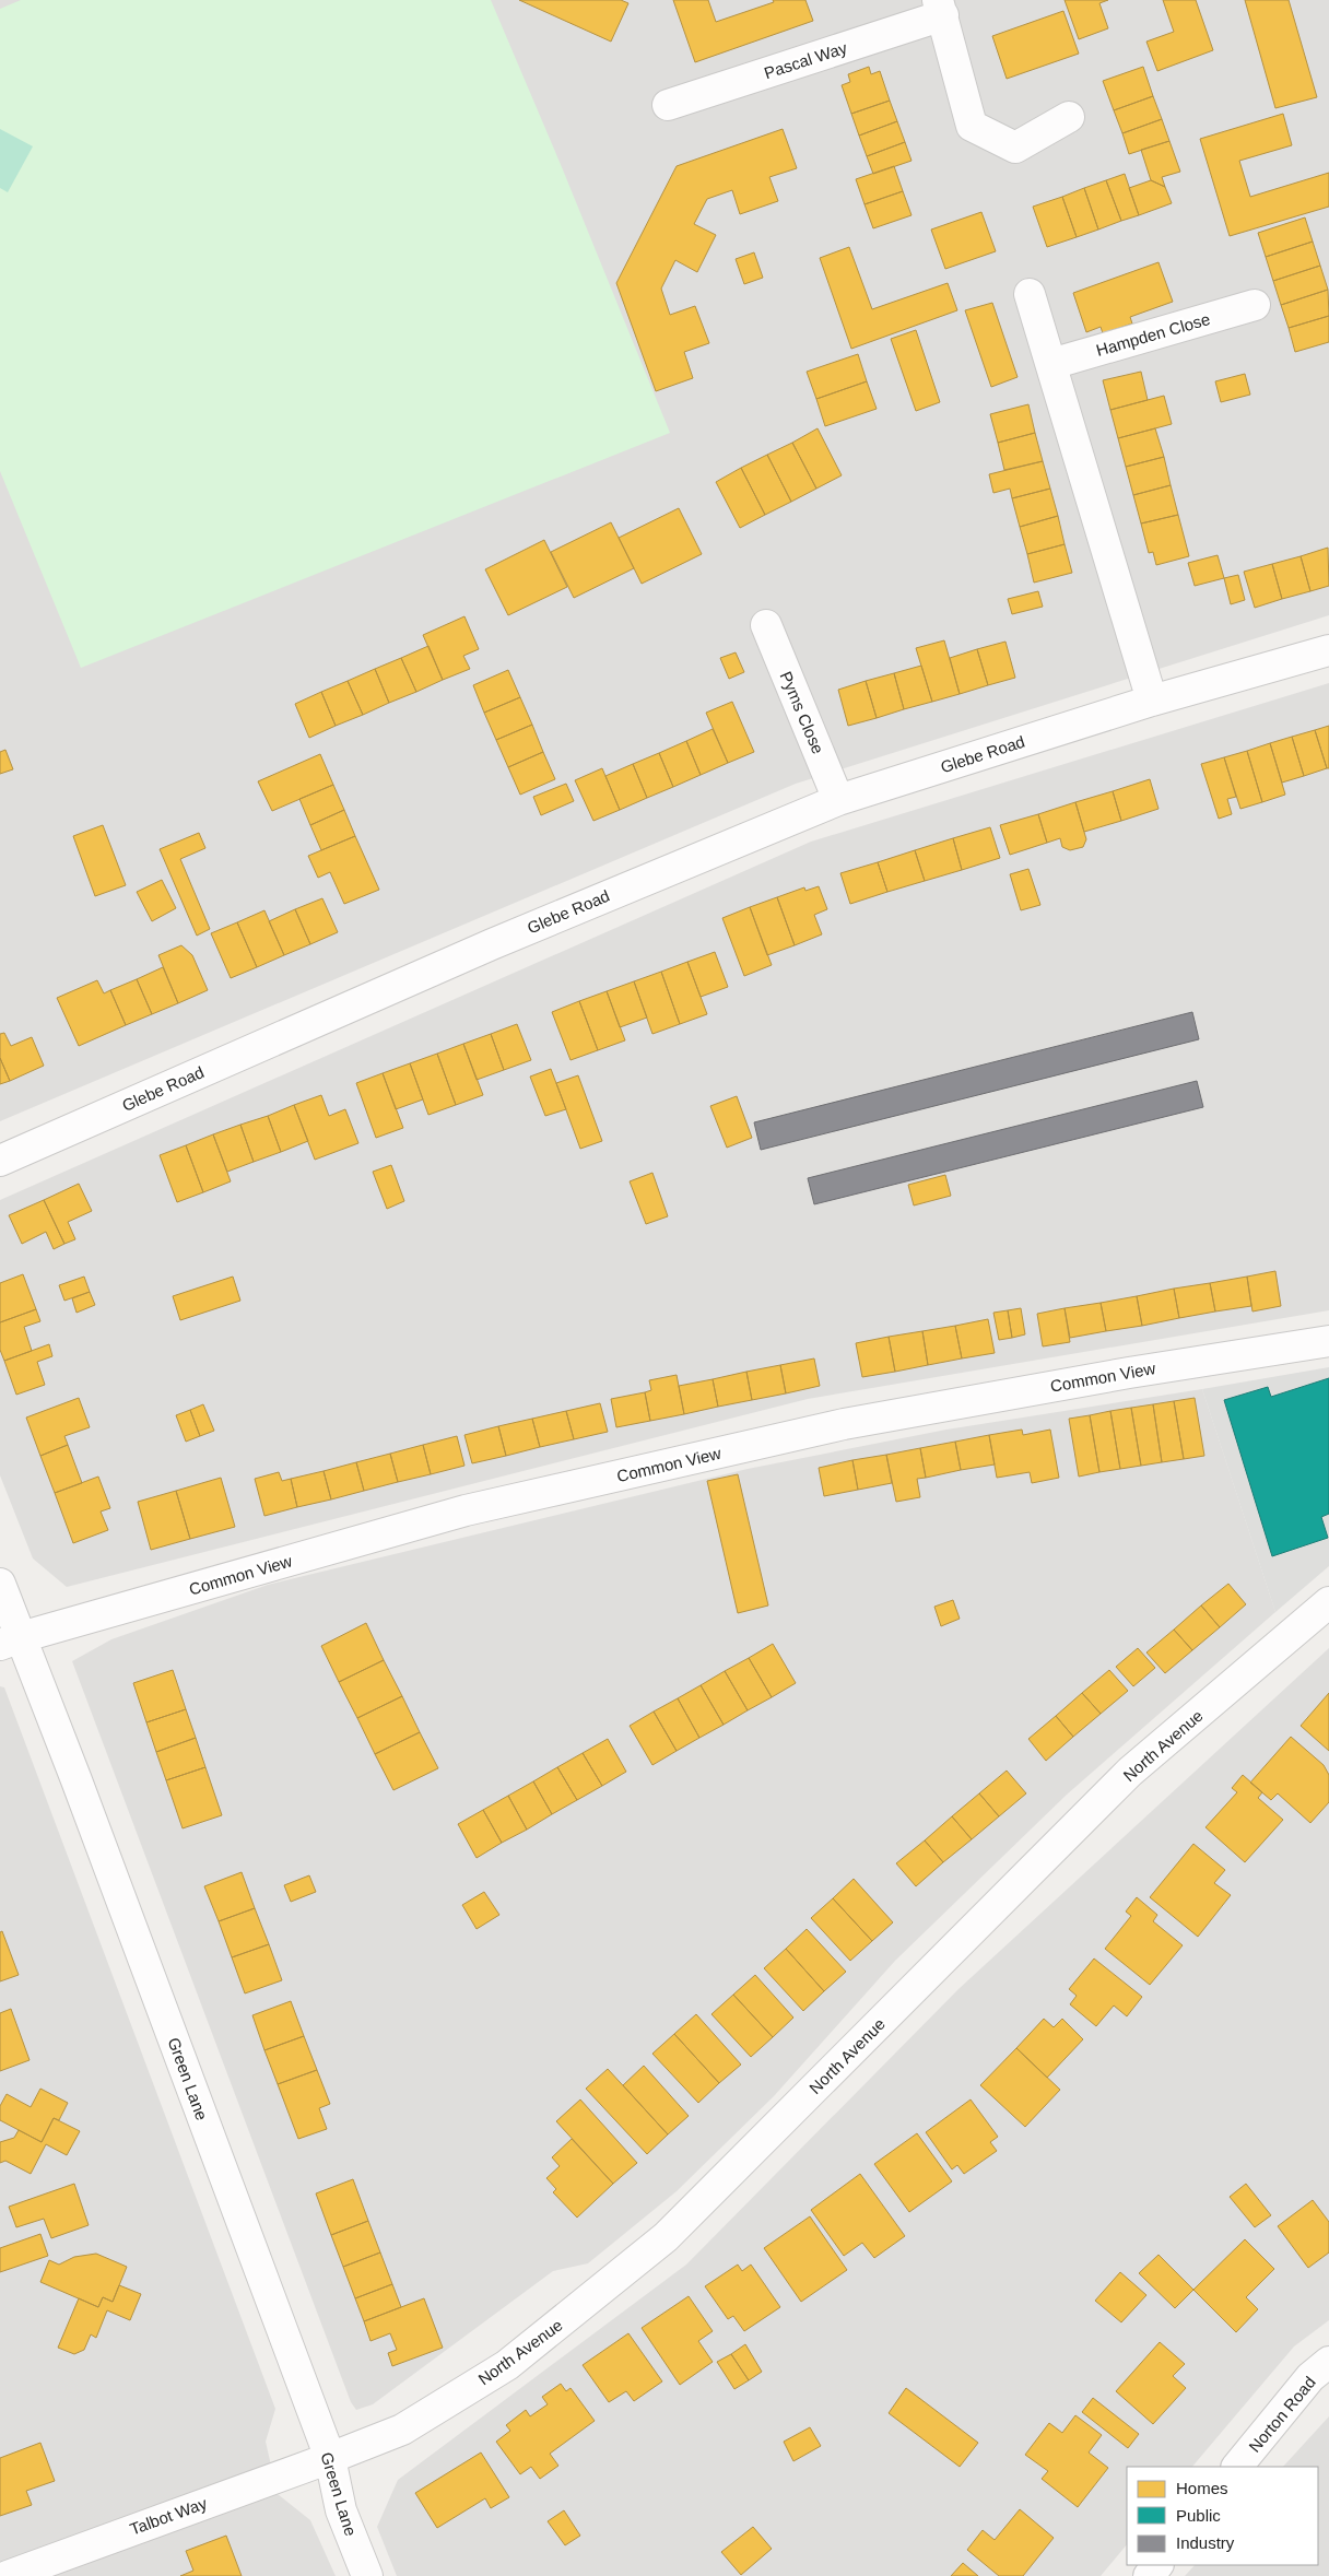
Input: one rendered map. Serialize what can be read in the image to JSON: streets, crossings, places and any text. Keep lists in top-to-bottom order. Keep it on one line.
{"streets":{"street":["Pascal Way","Hampden Close","Pyms Close","Glebe Road","Common View","North Avenue","Green Lane","Norton Road","Talbot Way"]},"crossings":[["Pyms Close","Glebe Road"],["Common View","Green Lane"],["North Avenue","Green Lane"],["North Avenue","Talbot Way"],["Green Lane","Talbot Way"]],"legend":["Homes","Public","Industry"]}
